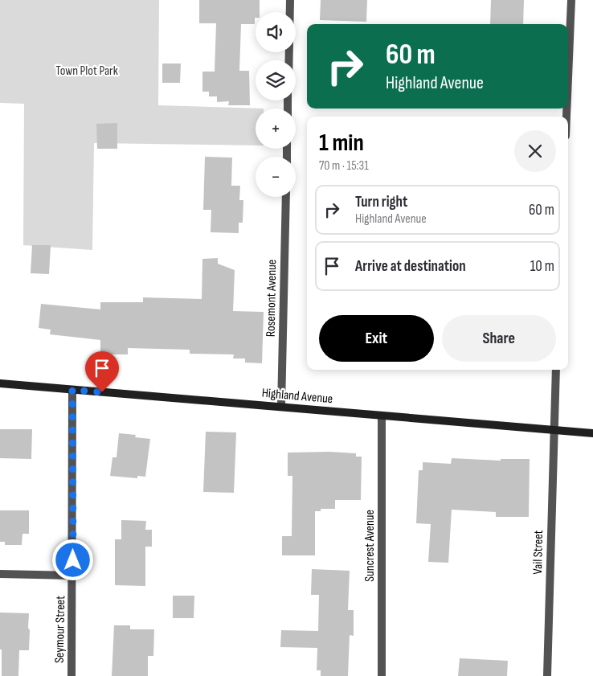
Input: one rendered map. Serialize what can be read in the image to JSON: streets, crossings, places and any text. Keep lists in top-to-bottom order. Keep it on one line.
{"streets":{"main road":["Highland Avenue"],"street":["Rosemont Avenue","Suncrest Avenue","Vail Street","Seymour Street"]},"crossings":[["Rosemont Avenue","Highland Avenue"],["Highland Avenue","Suncrest Avenue"],["Highland Avenue","Vail Street"],["Highland Avenue","Seymour Street"]],"parks":["Town Plot Park"],"page":{"map_buttons":["+","−"],"turn":["60 m","Highland Avenue"],"heading":["1 min","70 m · 15:31"],"list":[{"name":"Turn right","note":"Highland Avenue","value":"60 m"},{"name":"Arrive at destination","value":"10 m"}],"buttons":["Exit","Share"]}}
